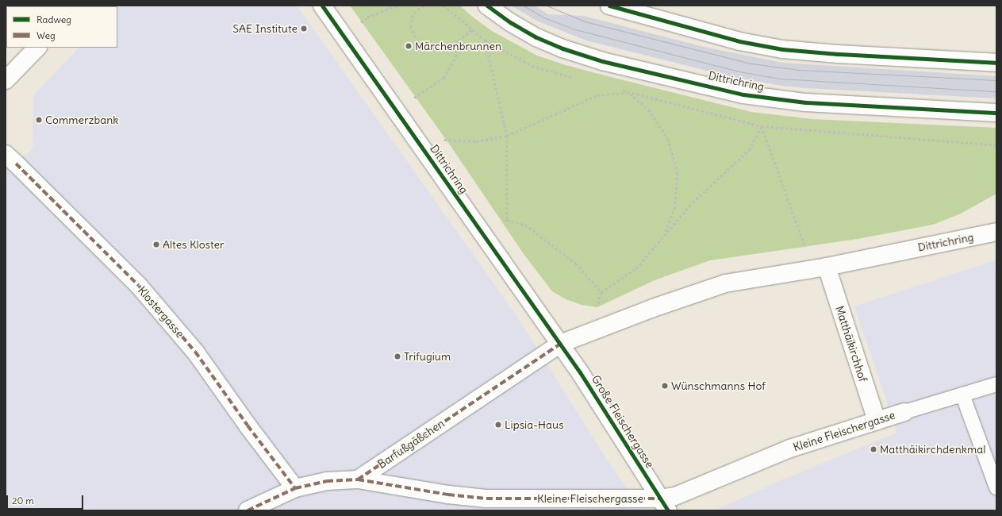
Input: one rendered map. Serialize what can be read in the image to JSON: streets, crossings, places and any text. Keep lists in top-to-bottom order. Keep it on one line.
{"streets":{"street":["Dittrichring","Klostergasse","Matthäikirchhof","Große Fleischergasse","Kleine Fleischergasse","Barfußgäßchen"]},"crossings":[["Dittrichring","Matthäikirchhof"],["Dittrichring","Große Fleischergasse"],["Dittrichring","Barfußgäßchen"],["Matthäikirchhof","Kleine Fleischergasse"],["Große Fleischergasse","Kleine Fleischergasse"],["Große Fleischergasse","Barfußgäßchen"],["Kleine Fleischergasse","Barfußgäßchen"]],"places":["SAE Institute","Märchenbrunnen","Commerzbank","Altes Kloster","Trifugium","Wünschmanns Hof","Lipsia-Haus","Matthäikirchdenkmal"],"legend":["Radweg","Weg"],"scale_bar":"20 m"}
